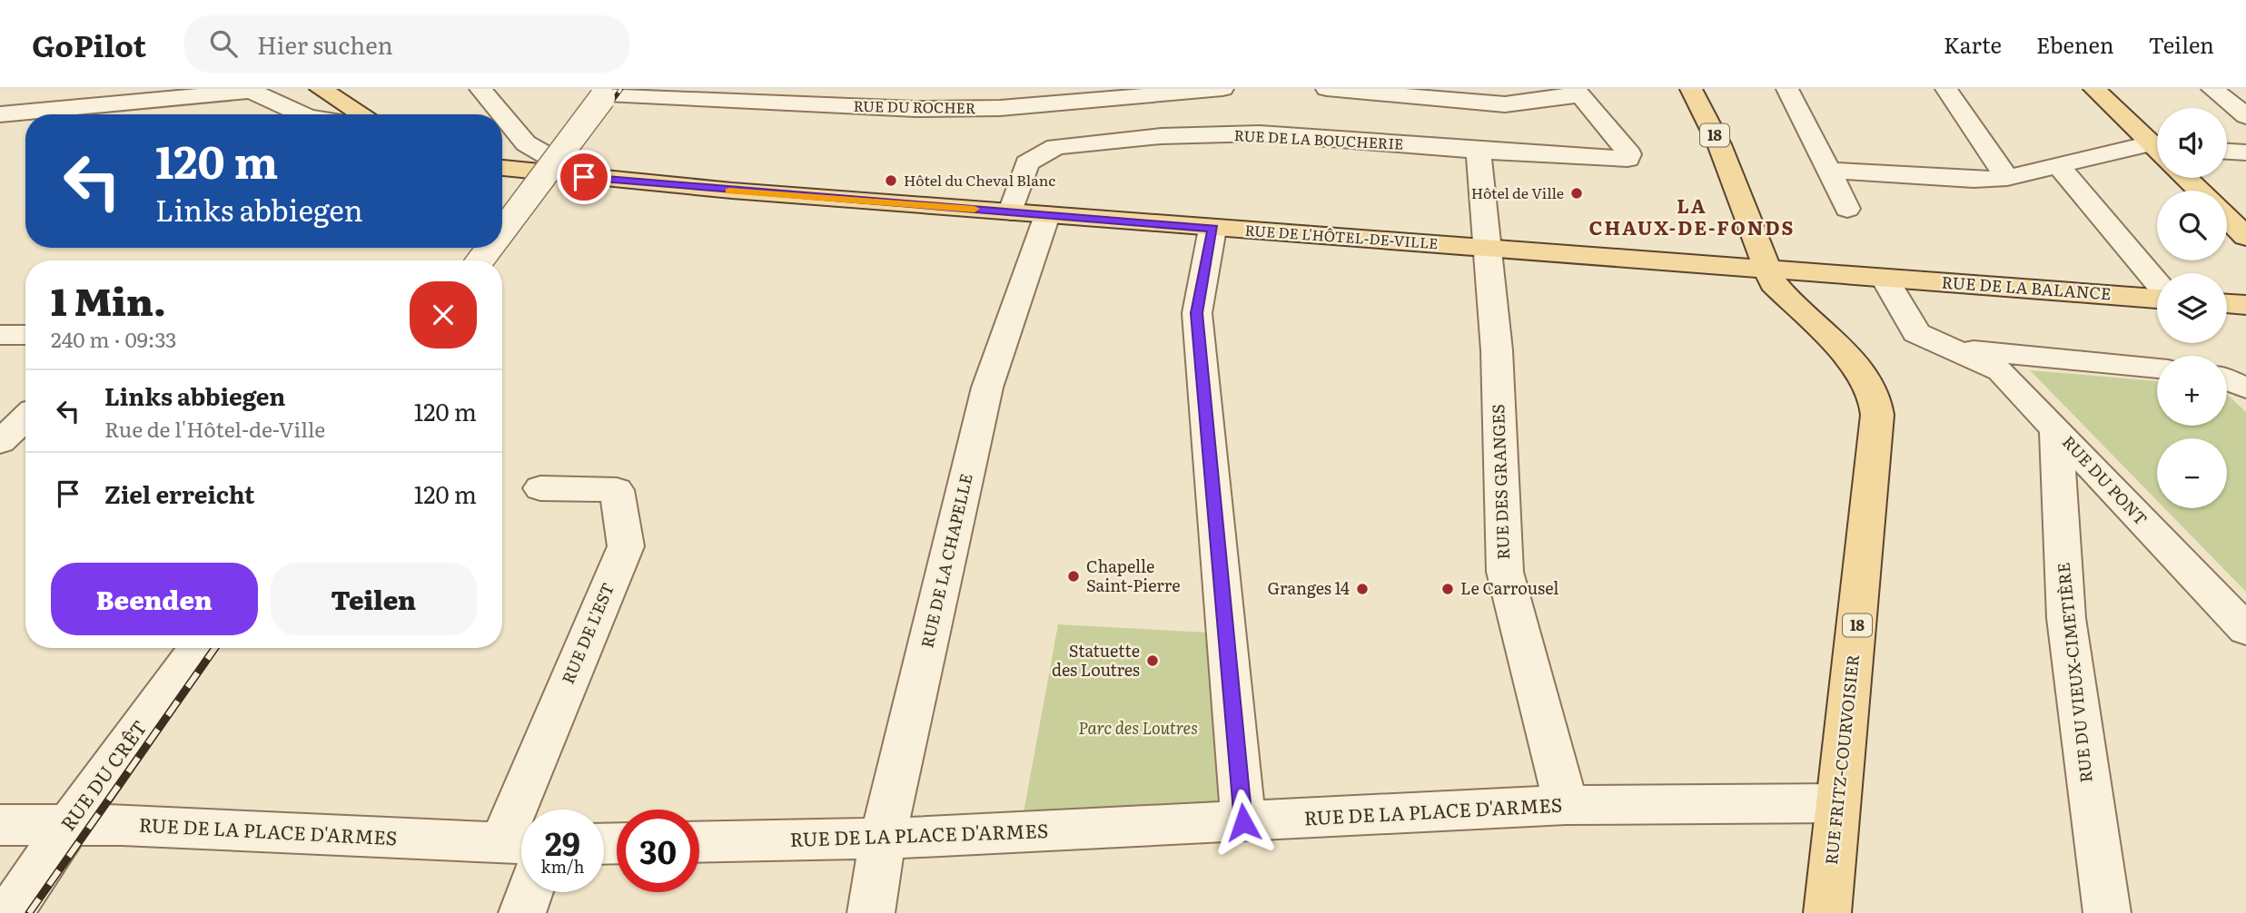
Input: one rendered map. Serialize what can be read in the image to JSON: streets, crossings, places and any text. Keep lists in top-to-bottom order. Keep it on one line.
{"streets":{"main road":["18","RUE DE L'HÔTEL-DE-VILLE","RUE DE LA BALANCE","RUE FRITZ-COURVOISIER"],"street":["RUE DU ROCHER","RUE DE LA BOUCHERIE","RUE DU PONT","RUE DES GRANGES","RUE DE LA CHAPELLE","RUE DE L'EST","RUE DU VIEUX-CIMETIÈRE","RUE DU CRÊT","RUE DE LA PLACE D'ARMES"]},"crossings":[["18","RUE DE L'HÔTEL-DE-VILLE"],["18","RUE FRITZ-COURVOISIER"],["RUE DE LA BOUCHERIE","RUE DE L'HÔTEL-DE-VILLE"],["RUE DE LA BOUCHERIE","RUE DES GRANGES"],["RUE DE L'HÔTEL-DE-VILLE","RUE DE LA BALANCE"],["RUE DE L'HÔTEL-DE-VILLE","RUE DU PONT"],["RUE DE L'HÔTEL-DE-VILLE","RUE DES GRANGES"],["RUE DE L'HÔTEL-DE-VILLE","RUE DE LA CHAPELLE"],["RUE DE L'HÔTEL-DE-VILLE","RUE FRITZ-COURVOISIER"],["RUE DE LA BALANCE","RUE DU PONT"],["RUE DU PONT","RUE DU VIEUX-CIMETIÈRE"],["RUE DES GRANGES","RUE DE LA PLACE D'ARMES"],["RUE DE LA CHAPELLE","RUE DE LA PLACE D'ARMES"],["RUE DE L'EST","RUE DE LA PLACE D'ARMES"],["RUE FRITZ-COURVOISIER","RUE DE LA PLACE D'ARMES"],["RUE DU CRÊT","RUE DE LA PLACE D'ARMES"]],"districts":["LA CHAUX-DE-FONDS"],"parks":["Parc des Loutres"],"places":["Hôtel du Cheval Blanc","Hôtel de Ville","Chapelle Saint-Pierre","Granges 14","Le Carrousel","Statuette des Loutres"],"page":{"header":"GoPilot","search":"Hier suchen","nav":["Karte","Ebenen","Teilen"],"map_buttons":["+","−"],"turn":["120 m","Links abbiegen"],"heading":["1 Min.","240 m · 09:33"],"list":[{"name":"Links abbiegen","note":"Rue de l'Hôtel-de-Ville","value":"120 m"},{"name":"Ziel erreicht","value":"120 m"}],"buttons":["Beenden","Teilen"],"speed":"29 km/h","limit":"30"}}
